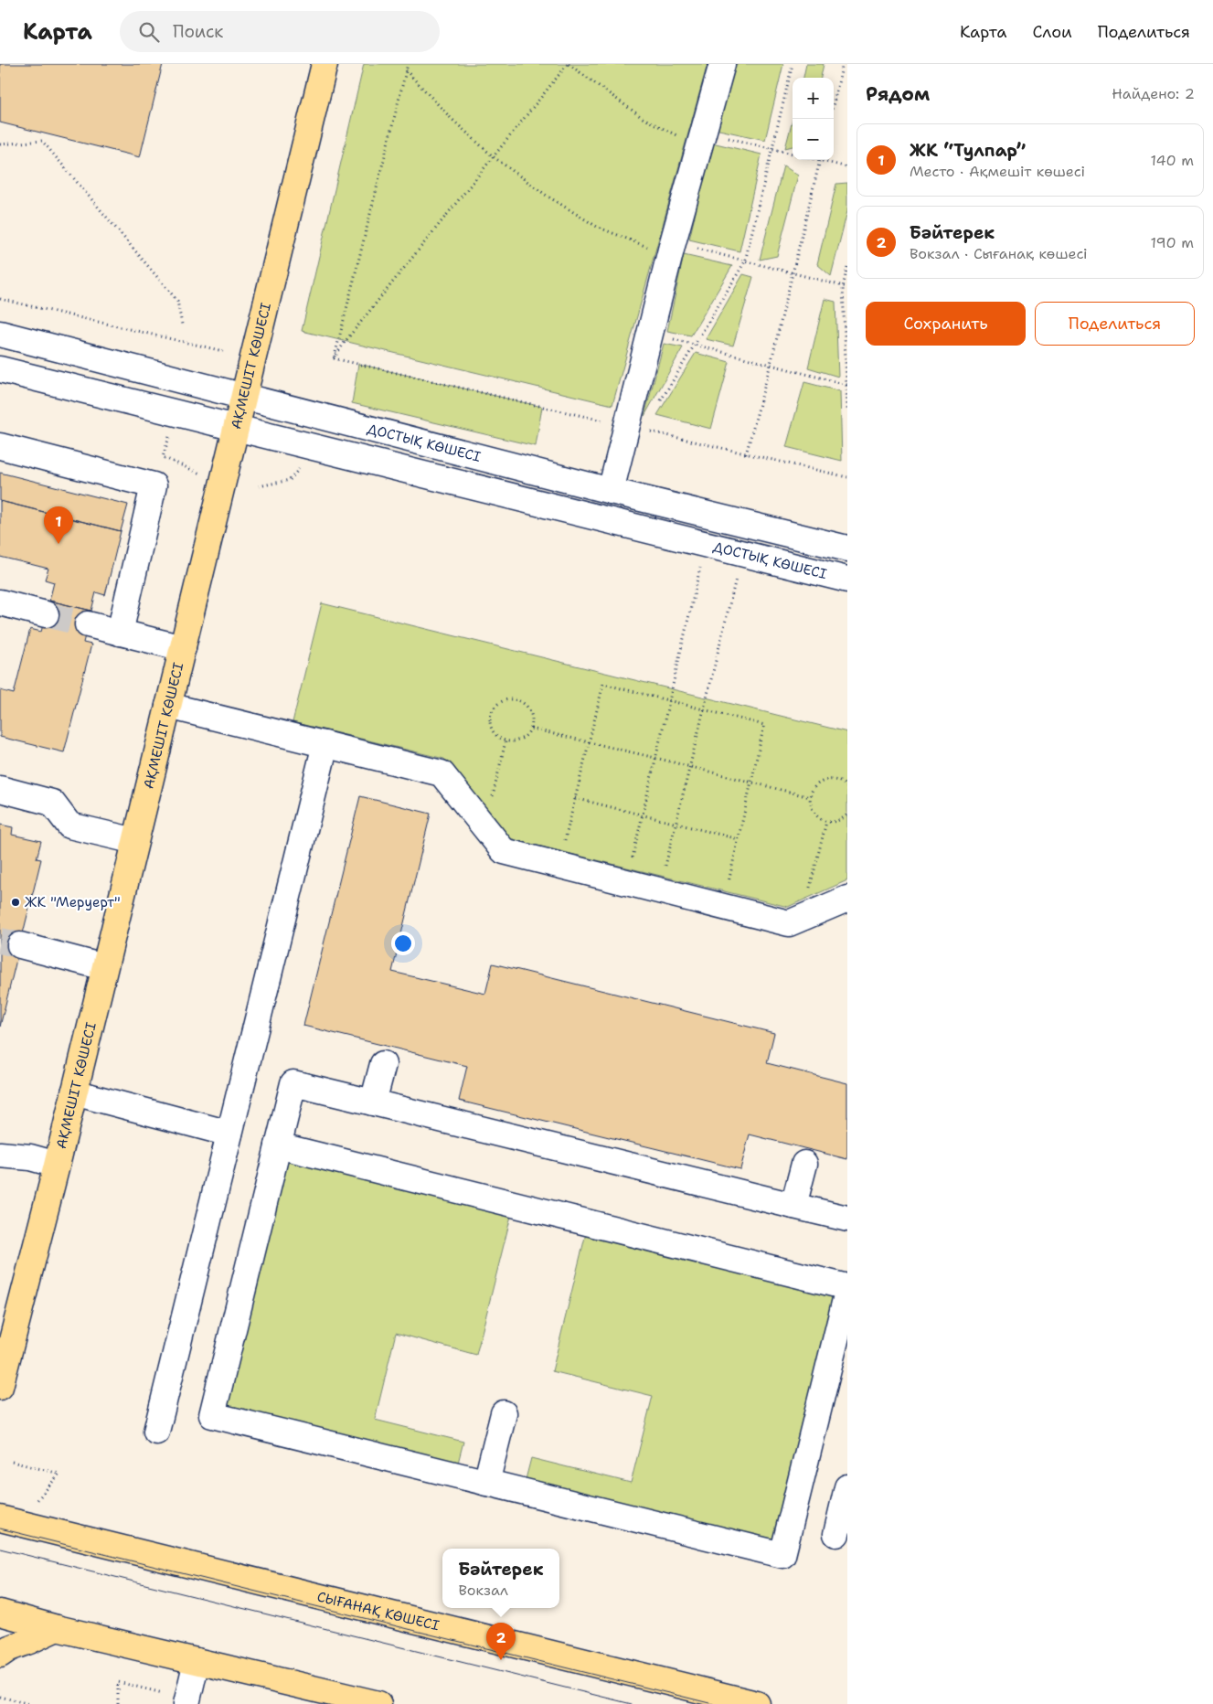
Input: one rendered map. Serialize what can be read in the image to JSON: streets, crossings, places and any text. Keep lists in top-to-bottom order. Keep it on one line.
{"streets":{"main road":["АҚМЕШІТ КӨШЕСІ","СЫҒАНАҚ КӨШЕСІ"],"street":["ДОСТЫҚ КӨШЕСІ"]},"crossings":[["АҚМЕШІТ КӨШЕСІ","ДОСТЫҚ КӨШЕСІ"]],"places":["ЖК \"Меруерт\""],"page":{"header":"Карта","search":"Поиск","nav":["Карта","Слои","Поделиться"],"heading":["Рядом","Найдено: 2"],"map_buttons":["+","−"],"list":[{"mark":"1","name":"ЖК “Тулпар”","note":"Место · Ақмешіт көшесі","value":"140 m"},{"mark":"2","name":"Бәйтерек","note":"Вокзал · Сығанақ көшесі","value":"190 m"}],"buttons":["Сохранить","Поделиться"],"pins":["1","2"],"popup":["Бәйтерек","Вокзал"]}}
